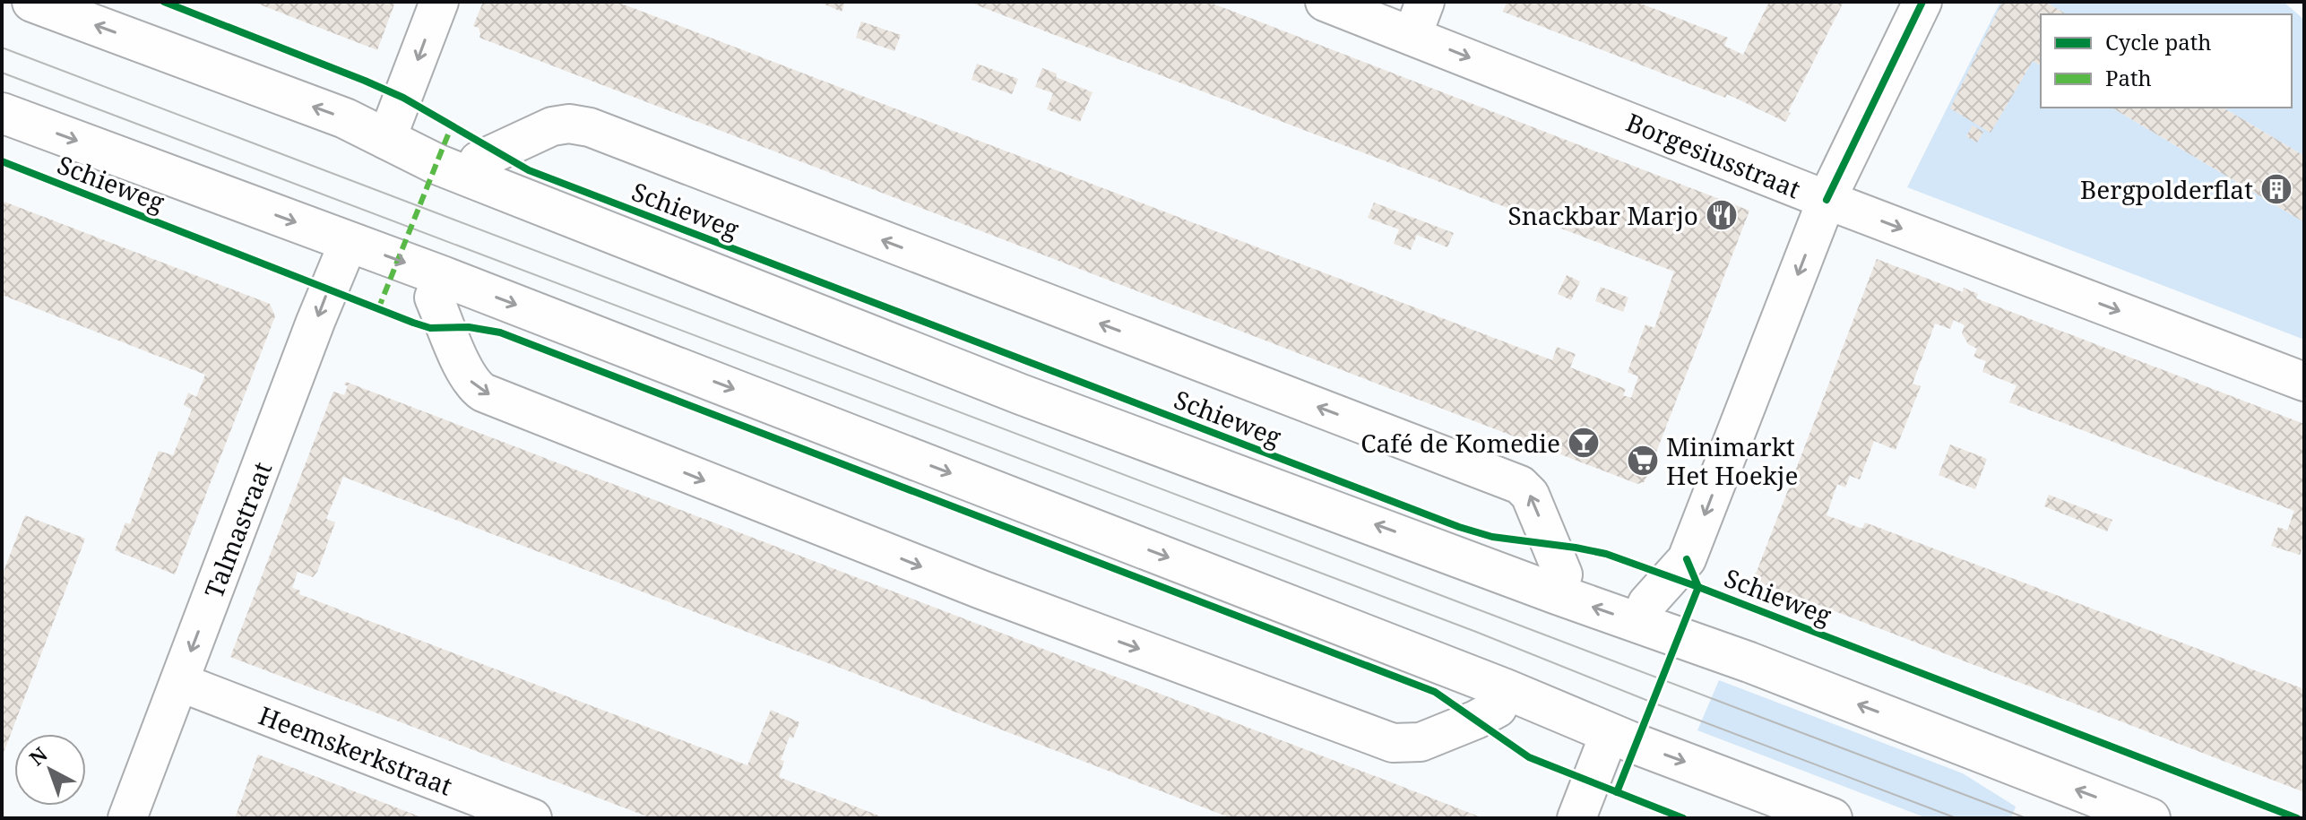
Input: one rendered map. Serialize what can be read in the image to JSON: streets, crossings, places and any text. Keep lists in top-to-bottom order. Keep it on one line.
{"streets":{"main road":["Schieweg"],"street":["Borgesiusstraat","Talmastraat","Heemskerkstraat"]},"crossings":[["Schieweg","Talmastraat"],["Talmastraat","Heemskerkstraat"]],"one_way":["Borgesiusstraat","Talmastraat"],"places":{"building":["Bergpolderflat"],"restaurant":["Snackbar Marjo"],"bar":["Café de Komedie"],"supermarket":["Minimarkt Het Hoekje"]},"legend":["Cycle path","Path"],"north":"top left"}
